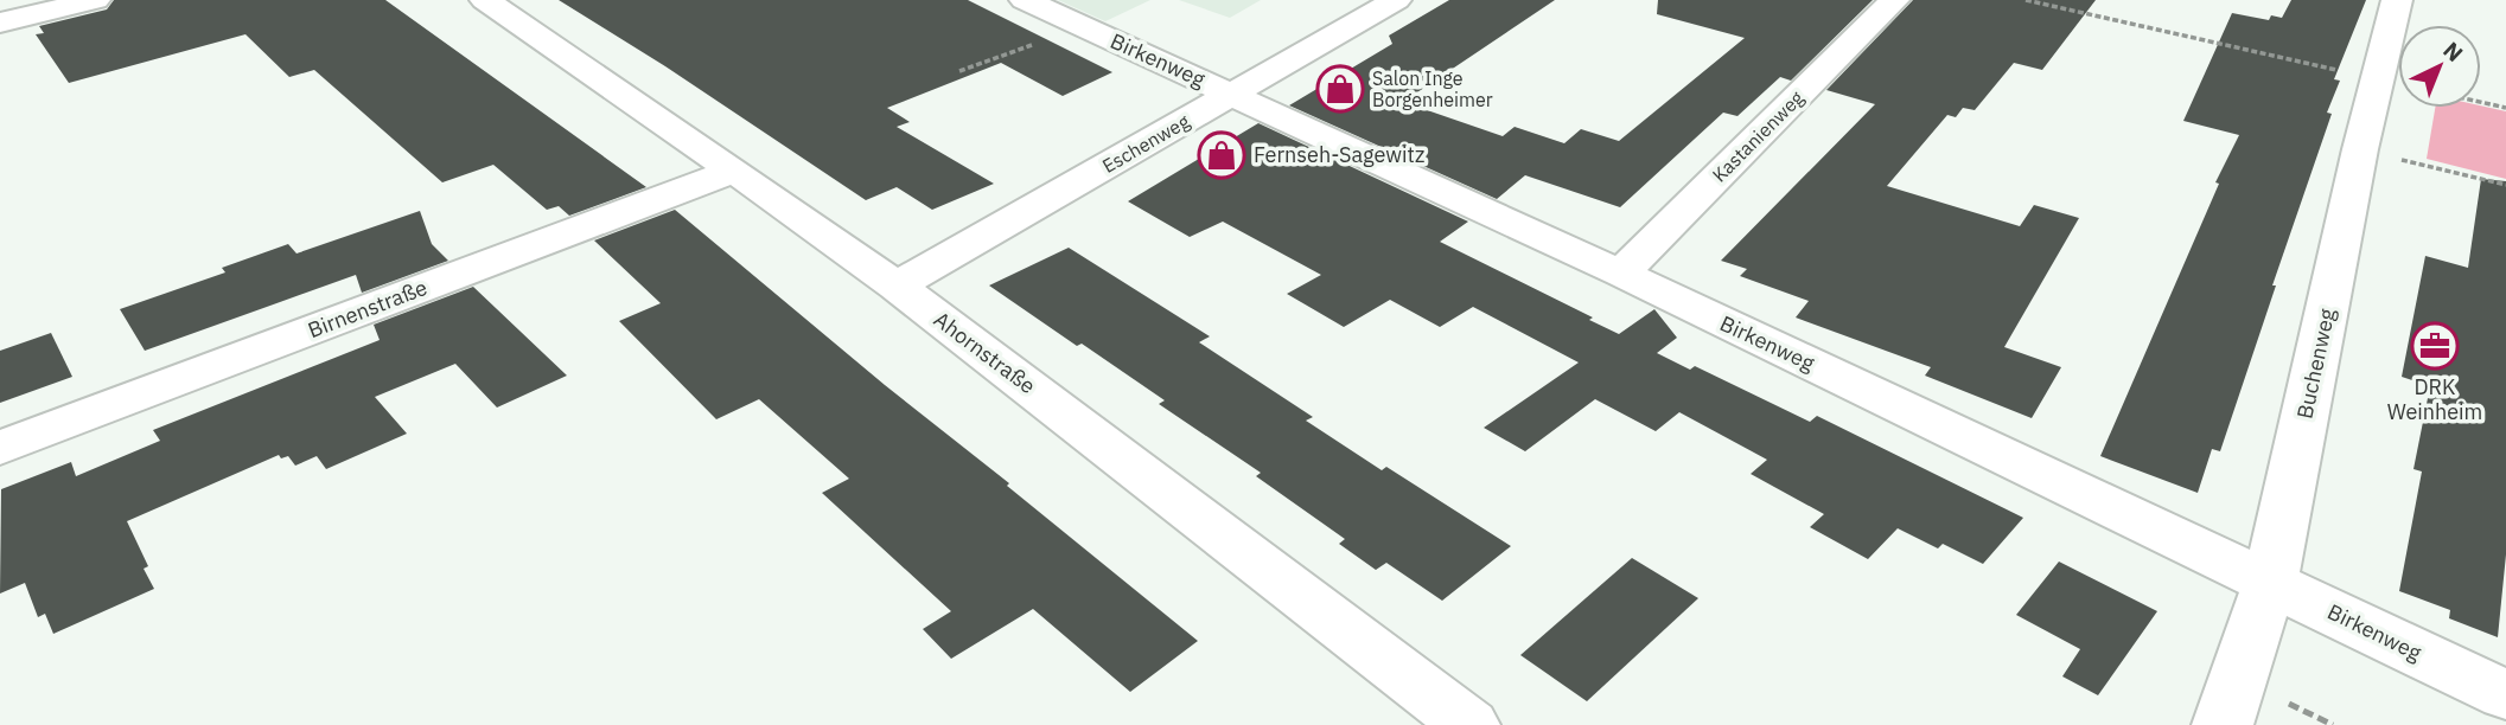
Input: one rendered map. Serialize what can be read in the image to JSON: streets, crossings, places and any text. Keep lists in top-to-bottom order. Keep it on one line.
{"streets":{"street":["Birkenweg","Kastanienweg","Eschenweg","Birnenstraße","Ahornstraße","Buchenweg"]},"crossings":[["Birkenweg","Kastanienweg"],["Birkenweg","Eschenweg"],["Birkenweg","Buchenweg"],["Eschenweg","Ahornstraße"],["Birnenstraße","Ahornstraße"]],"places":{"shop":["Salon Inge Borgenheimer","Fernseh-Sagewitz"],"office":["DRK Weinheim"]},"north":"top right"}
